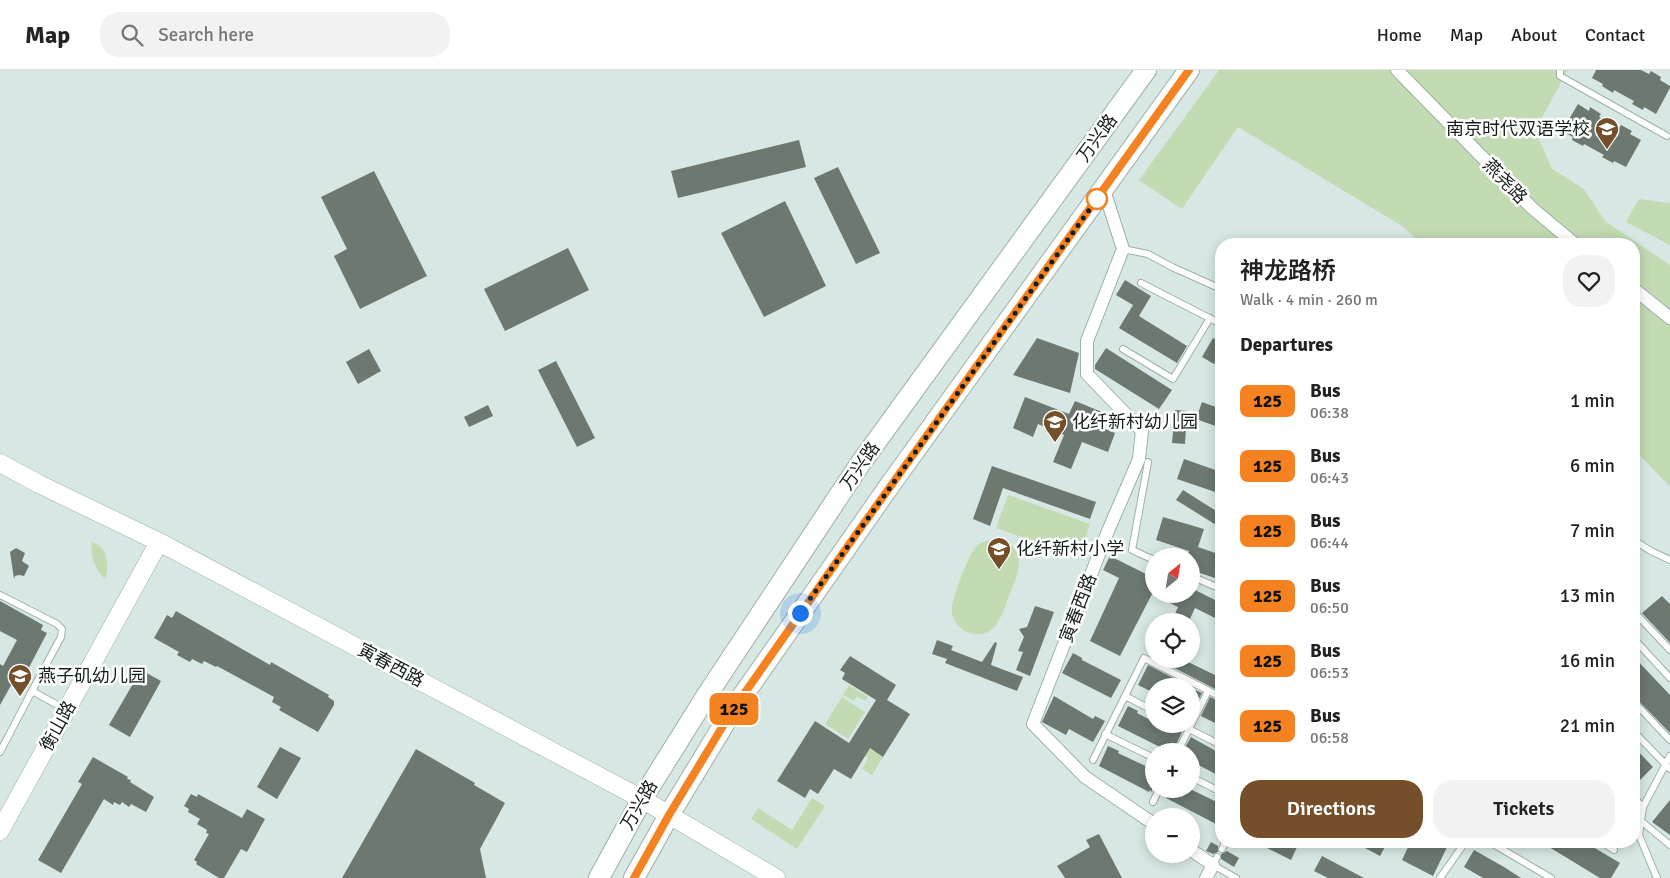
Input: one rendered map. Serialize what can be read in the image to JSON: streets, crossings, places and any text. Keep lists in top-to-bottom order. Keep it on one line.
{"streets":{"main road":["万兴路"],"street":["燕尧路","寅春西路","衡山路"]},"crossings":[["万兴路","寅春西路"],["寅春西路","衡山路"]],"places":{"school or university":["南京时代双语学校","化纤新村幼儿园","化纤新村小学","燕子矶幼儿园"]},"lines":["bus line 125"],"north":"top right","page":{"header":"Map","search":"Search here","nav":["Home","Map","About","Contact"],"on_map":"125","heading":[["神龙路桥","Walk · 4 min · 260 m"],"Departures"],"list":[{"mark":"125","name":"Bus","note":"06:38","value":"1 min"},{"mark":"125","name":"Bus","note":"06:43","value":"6 min"},{"mark":"125","name":"Bus","note":"06:44","value":"7 min"},{"mark":"125","name":"Bus","note":"06:50","value":"13 min"},{"mark":"125","name":"Bus","note":"06:53","value":"16 min"},{"mark":"125","name":"Bus","note":"06:58","value":"21 min"}],"map_buttons":["+","−"],"buttons":["Directions","Tickets"]}}
